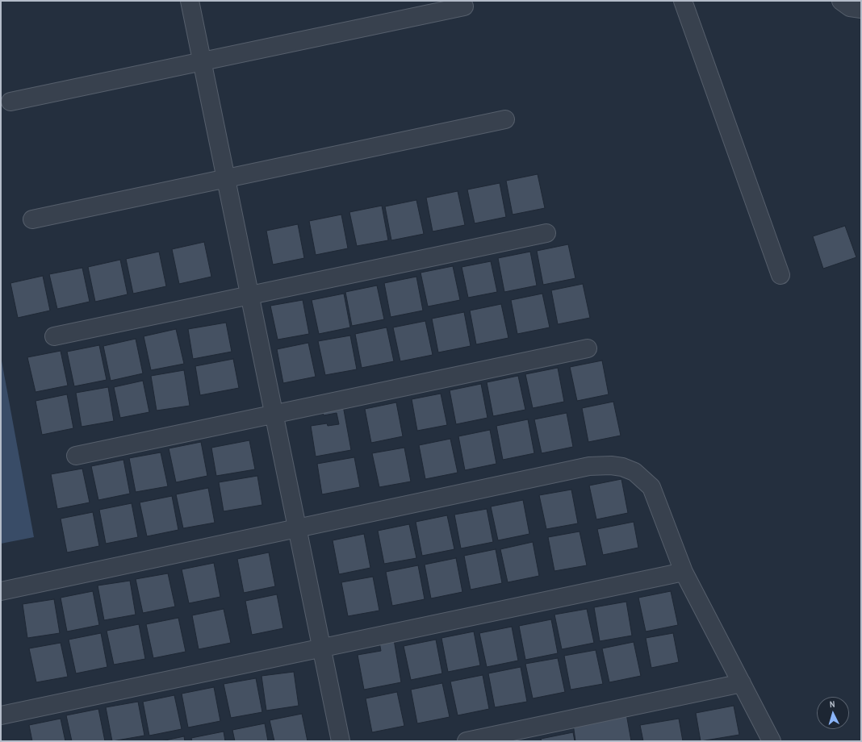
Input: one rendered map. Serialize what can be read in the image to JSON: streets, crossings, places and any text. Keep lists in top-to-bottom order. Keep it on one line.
{"north":"top"}
